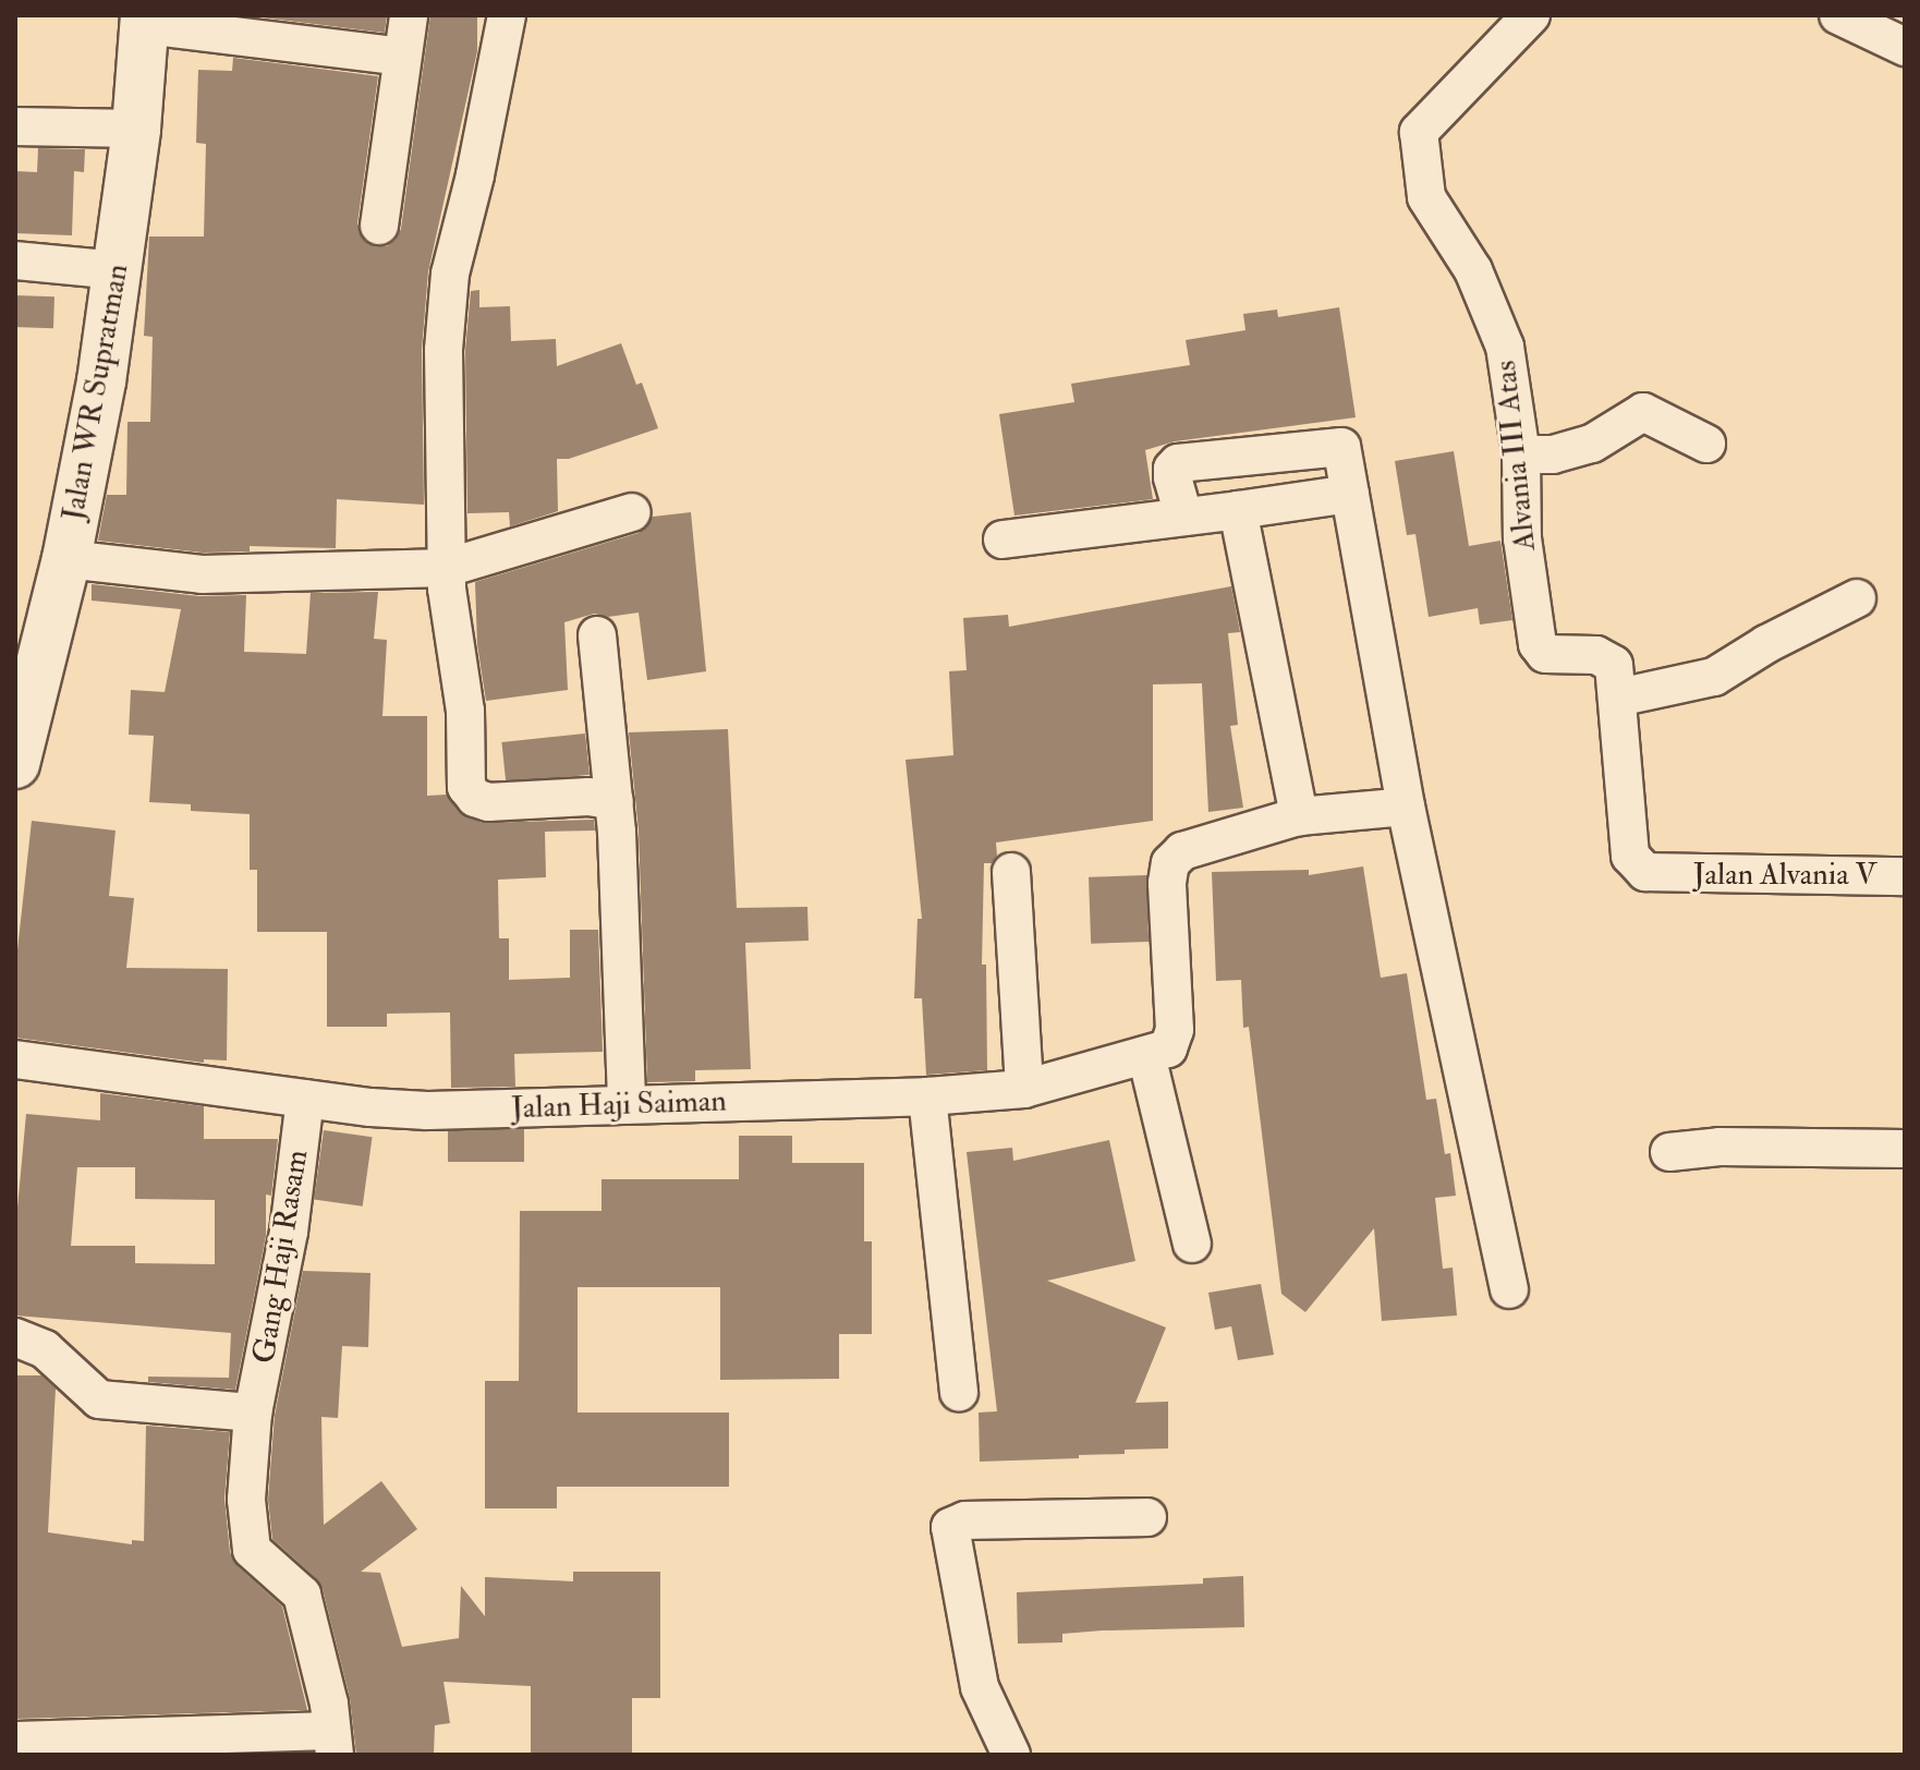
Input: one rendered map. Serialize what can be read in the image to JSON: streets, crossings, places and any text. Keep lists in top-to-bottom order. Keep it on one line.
{"streets":{"street":["Jalan WR Supratman","Alvania III Atas","Jalan Alvania V","Jalan Haji Saiman","Gang Haji Rasam"]},"crossings":[["Alvania III Atas","Jalan Alvania V"],["Jalan Haji Saiman","Gang Haji Rasam"]]}
